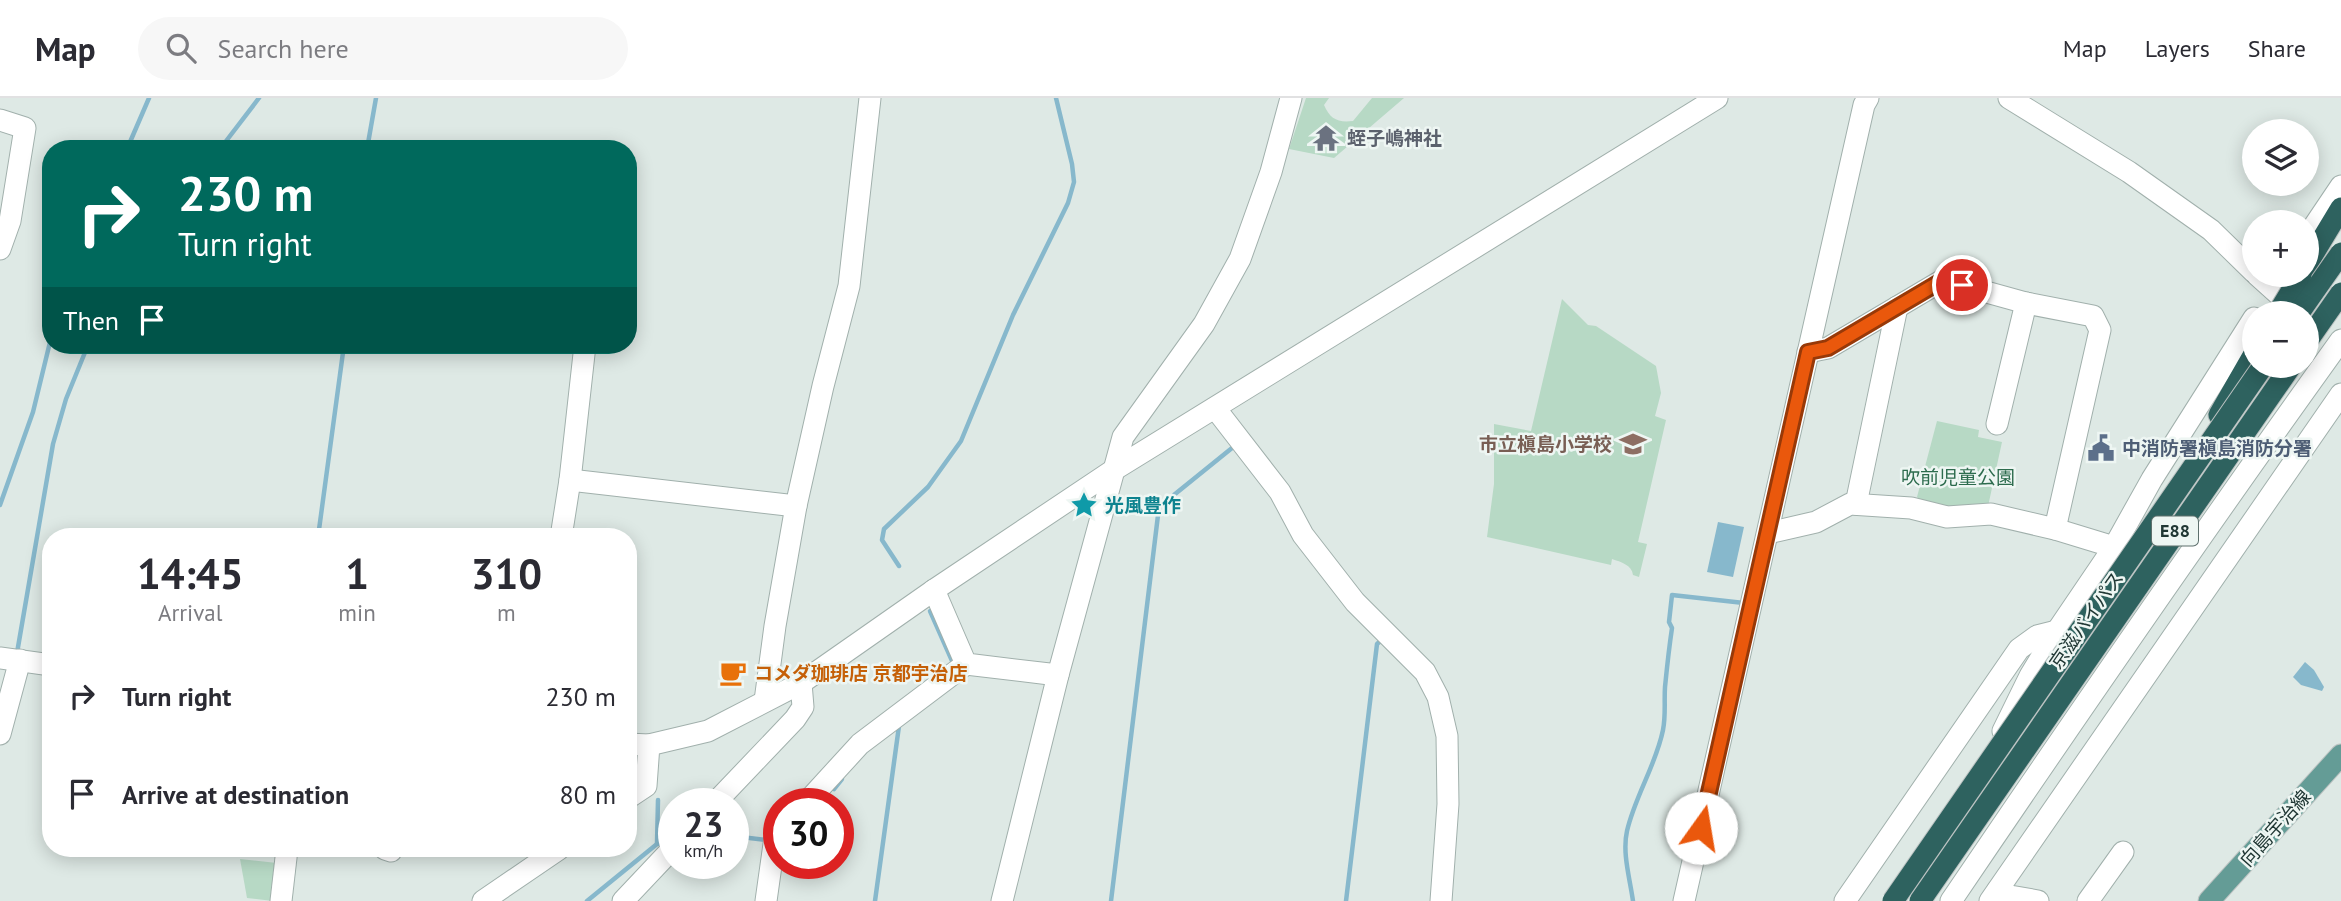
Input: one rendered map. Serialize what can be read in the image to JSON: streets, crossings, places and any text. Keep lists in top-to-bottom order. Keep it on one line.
{"streets":{"highway":["E88","京滋バイパス"],"main road":["向島宇治線"]},"parks":["吹前児童公園"],"places":{"temple":["蛭子嶋神社"],"school or university":["市立槇島小学校"],"public building":["中消防署槇島消防分署"],"place":["光風豊作"],"cafe":["コメダ珈琲店 京都宇治店"]},"page":{"header":"Map","search":"Search here","nav":["Map","Layers","Share"],"map_buttons":["+","−"],"turn":["230 m","Turn right"],"then":"Then","eta":["14:45","Arrival","1","min","310","m"],"list":[{"name":"Turn right","value":"230 m"},{"name":"Arrive at destination","value":"80 m"}],"speed":"23 km/h","limit":"30"}}
